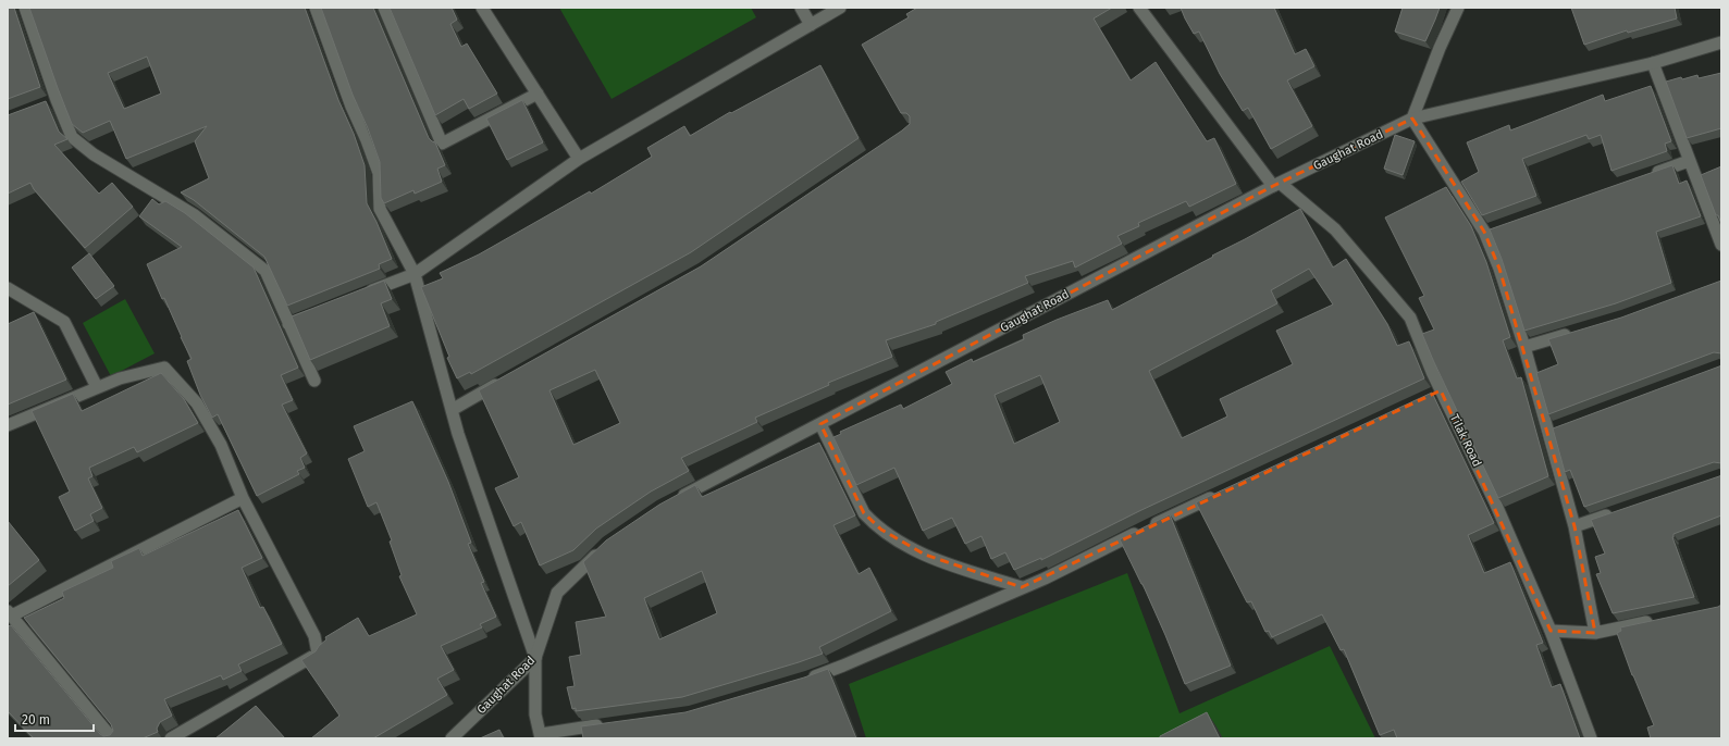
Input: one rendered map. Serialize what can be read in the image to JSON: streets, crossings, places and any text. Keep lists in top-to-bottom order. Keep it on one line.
{"streets":{"street":["Gaughat Road","Tilak Road"]},"crossings":[["Gaughat Road","Tilak Road"]],"scale_bar":"20 m"}
